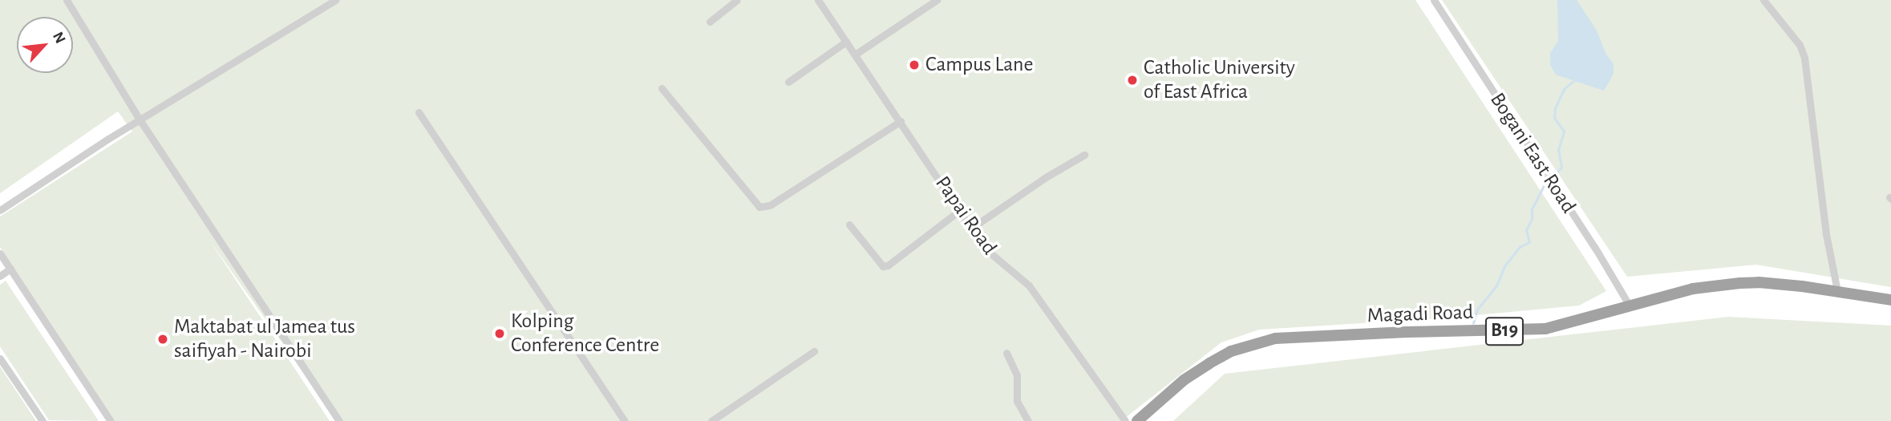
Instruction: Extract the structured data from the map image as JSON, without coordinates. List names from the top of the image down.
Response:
{
  "streets": {
    "highway": ["Magadi Road", "B19"],
    "street": ["Bogani East Road", "Papai Road"]
  },
  "crossings": [
    ["Bogani East Road", "Magadi Road"]
  ],
  "places": [
    "Campus Lane",
    "Catholic University of East Africa",
    "Kolping Conference Centre",
    "Maktabat ul Jamea tus saifiyah - Nairobi"
  ],
  "north": "top right"
}
